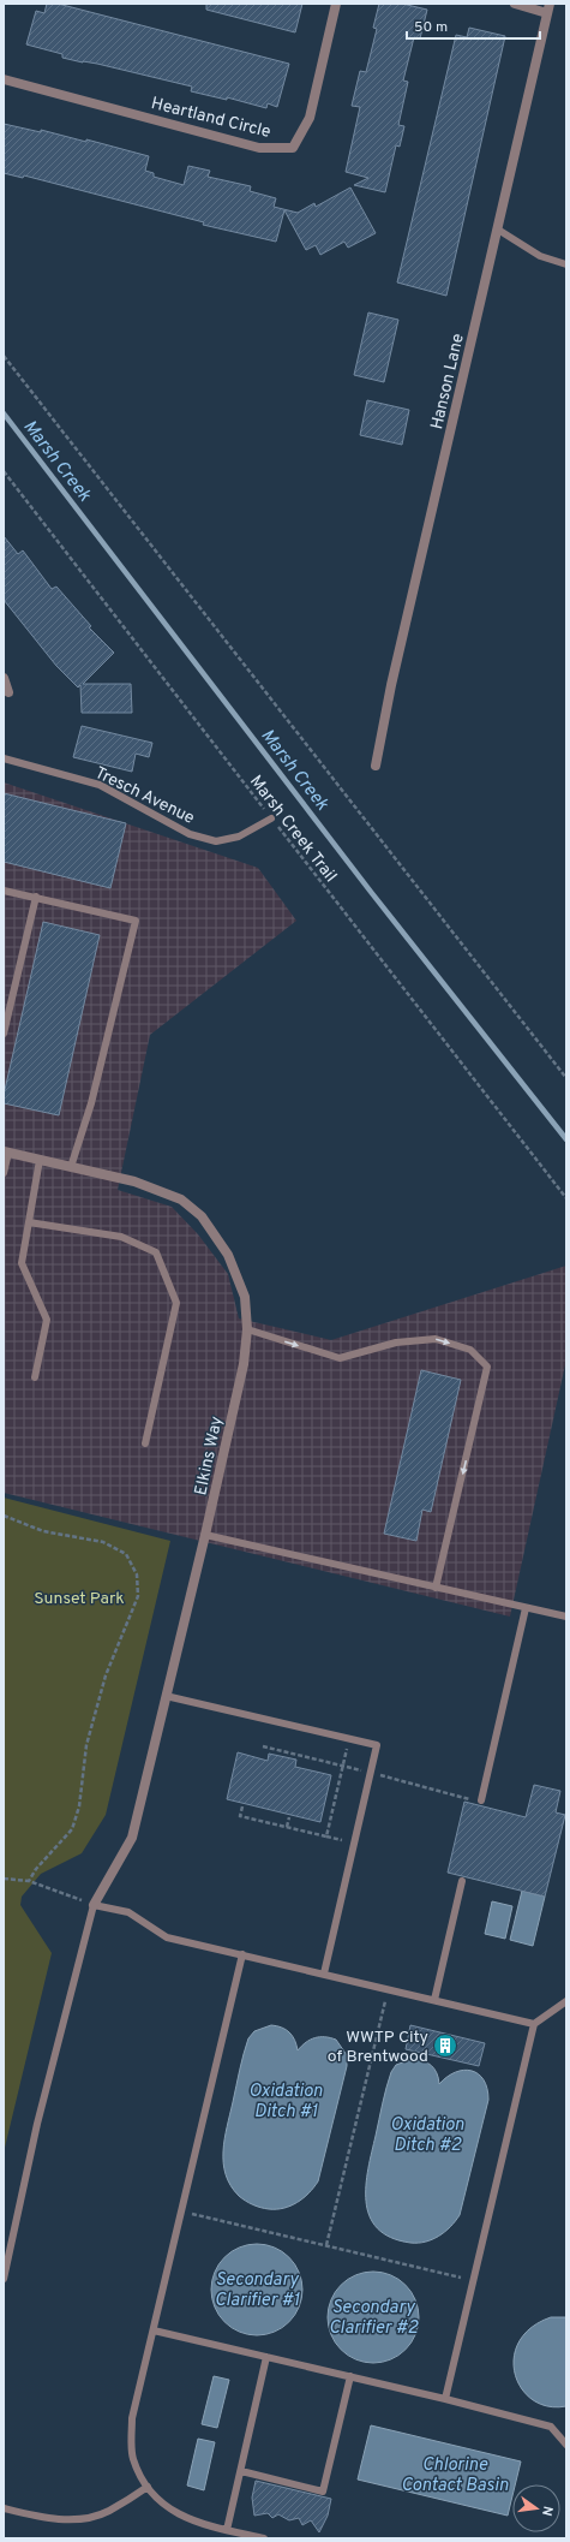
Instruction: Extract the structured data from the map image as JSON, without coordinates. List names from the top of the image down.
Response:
{
  "streets": {
    "street": ["Heartland Circle", "Hanson Lane", "Elkins Way"],
    "lane": ["Tresch Avenue"],
    "path": ["Marsh Creek Trail"]
  },
  "crossings": [
    ["Tresch Avenue", "Marsh Creek Trail"]
  ],
  "water": [
    "Marsh Creek",
    "Oxidation Ditch #1",
    "Oxidation Ditch #2",
    "Secondary Clarifier #1",
    "Secondary Clarifier #2",
    "Chlorine Contact Basin"
  ],
  "parks": ["Sunset Park"],
  "places": {
    "building": ["WWTP City of Brentwood"]
  },
  "scale_bar": "50 m",
  "north": "right"
}
